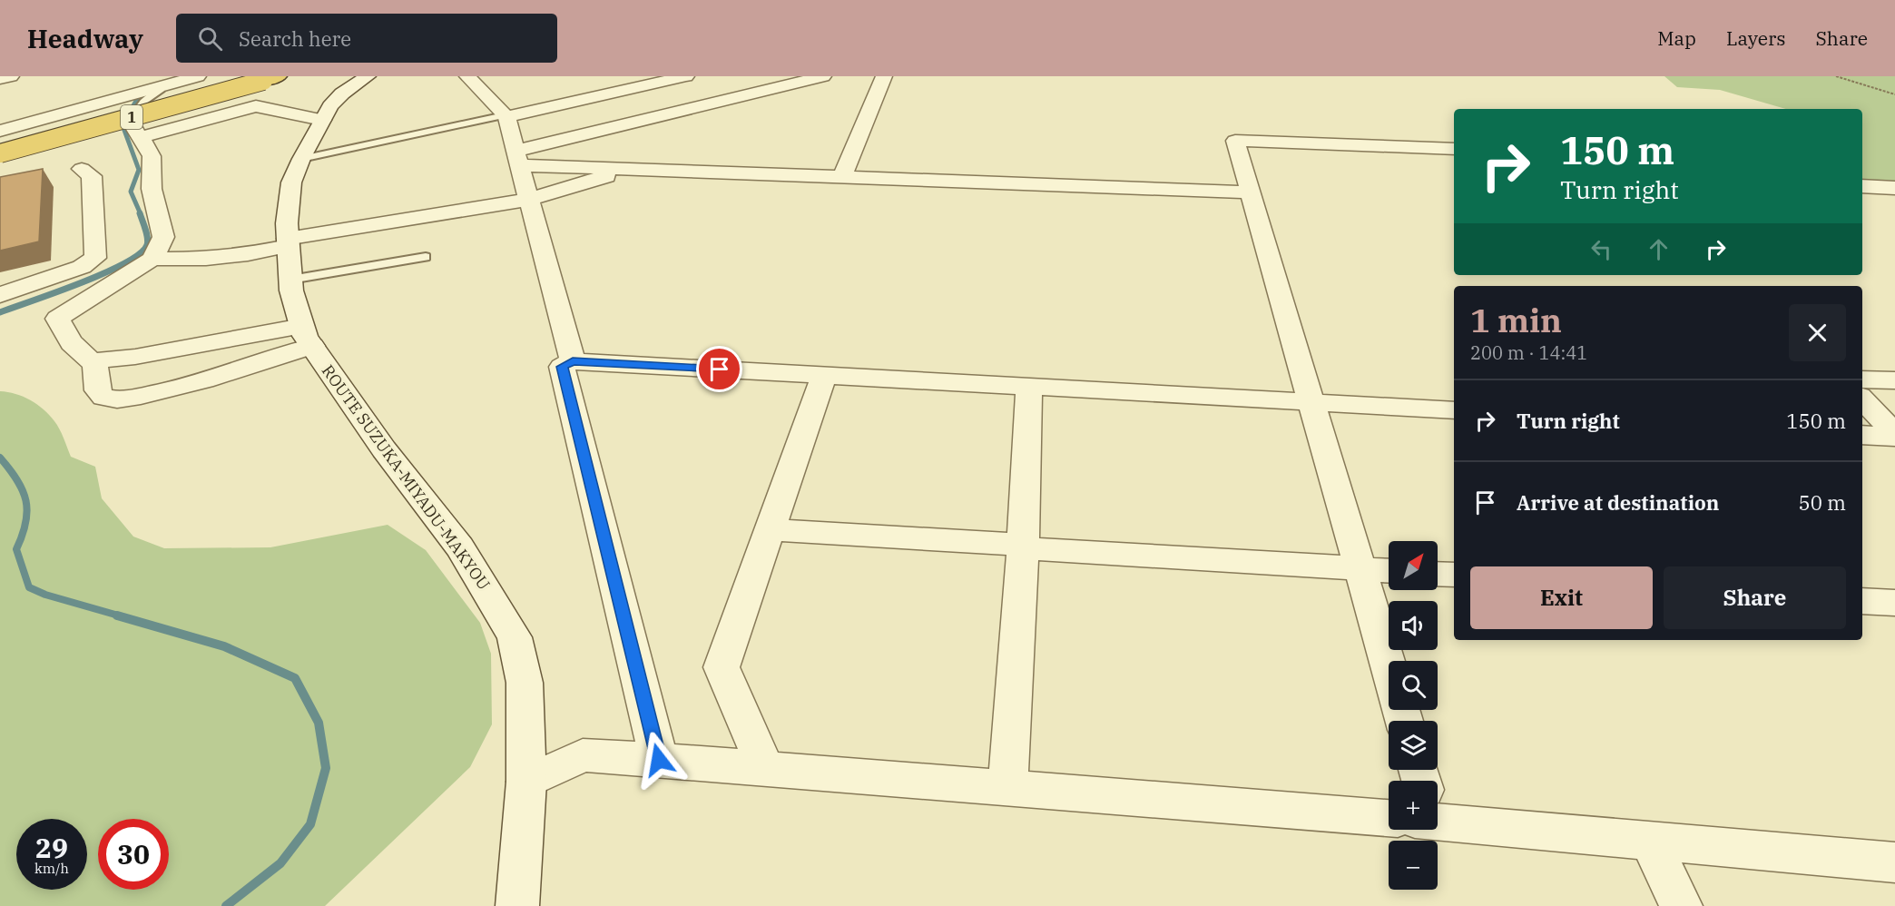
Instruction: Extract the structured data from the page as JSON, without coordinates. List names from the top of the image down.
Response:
{
  "streets": {
    "highway": ["1"],
    "street": ["ROUTE SUZUKA-MIYADU-MAKYOU"]
  },
  "north": "top right",
  "page": {
    "header": "Headway",
    "search": "Search here",
    "nav": ["Map", "Layers", "Share"],
    "turn": ["150 m", "Turn right"],
    "heading": ["1 min", "200 m · 14:41"],
    "list": [
      {
        "name": "Turn right",
        "value": "150 m"
      },
      {
        "name": "Arrive at destination",
        "value": "50 m"
      }
    ],
    "map_buttons": ["+", "−"],
    "buttons": ["Exit", "Share"],
    "speed": "29 km/h",
    "limit": "30"
  }
}
